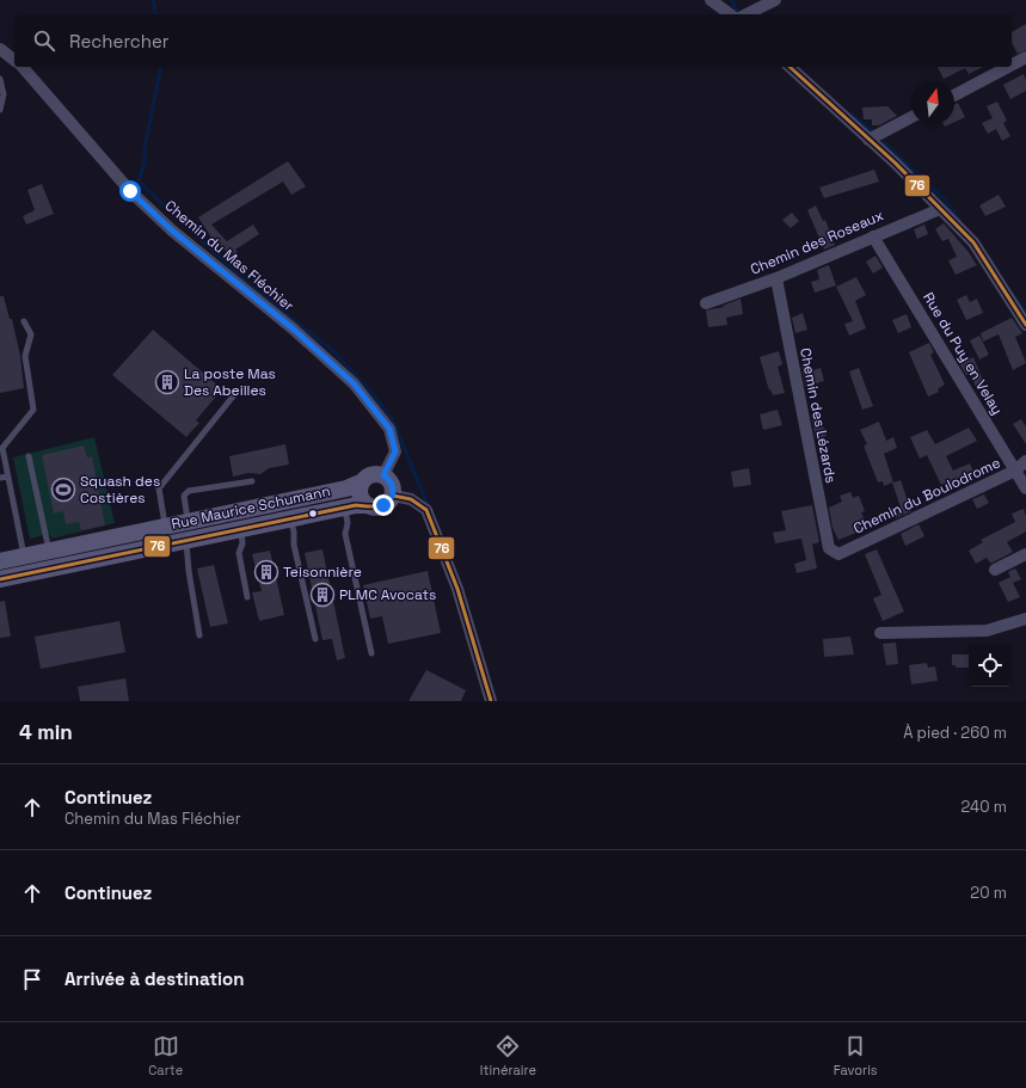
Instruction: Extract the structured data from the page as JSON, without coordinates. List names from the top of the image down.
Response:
{
  "streets": {
    "main road": ["Rue Maurice Schumann"],
    "street": [
      "Chemin des Roseaux",
      "Chemin du Mas Fléchier",
      "Rue du Puy en Velay",
      "Chemin des Lézards",
      "Chemin du Boulodrome"
    ]
  },
  "crossings": [
    ["Chemin des Roseaux", "Rue du Puy en Velay"],
    ["Chemin des Roseaux", "Chemin des Lézards"],
    ["Chemin du Mas Fléchier", "Rue Maurice Schumann"],
    ["Rue du Puy en Velay", "Chemin du Boulodrome"],
    ["Chemin des Lézards", "Chemin du Boulodrome"]
  ],
  "places": {
    "building": ["La poste Mas Des Abeilles", "Teisonnière", "PLMC Avocats"],
    "sports": ["Squash des Costières"]
  },
  "lines": ["transit line 76"],
  "north": "top",
  "page": {
    "search": "Rechercher",
    "heading": ["4 min", "À pied · 260 m"],
    "list": [
      ["Continuez", "Chemin du Mas Fléchier", "240 m"],
      ["Continuez", "20 m"],
      "Arrivée à destination"
    ],
    "nav": ["Carte", "Itinéraire", "Favoris"]
  }
}
